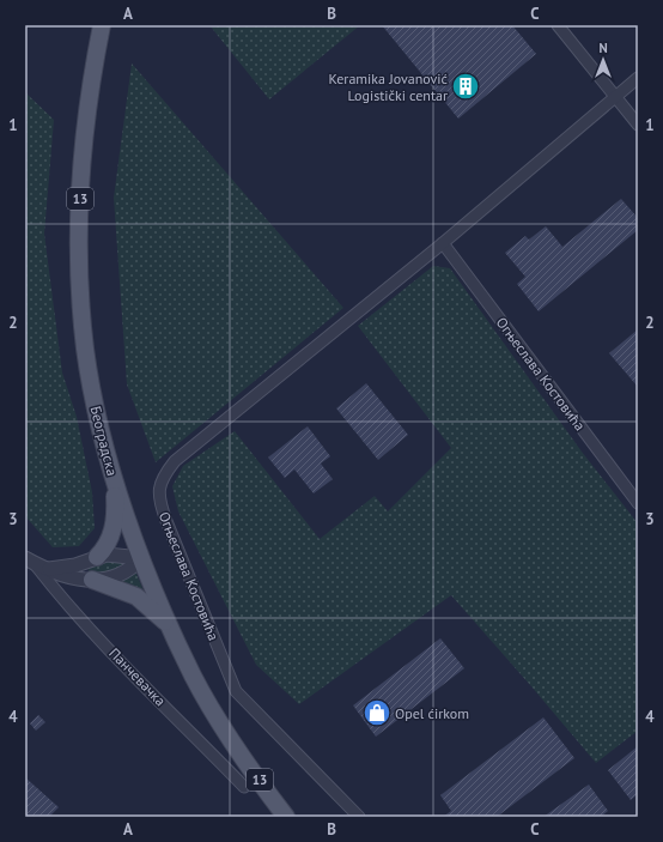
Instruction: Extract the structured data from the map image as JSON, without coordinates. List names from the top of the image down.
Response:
{
  "streets": {
    "main road": ["13", "Београдска"],
    "street": ["Огњеслава Костовића", "Панчевачка"]
  },
  "places": {
    "building": ["Keramika Jovanović Logistički centar"],
    "shop": ["Opel ćirkom"]
  },
  "north": "top",
  "grid": {
    "columns": ["A", "B", "C"],
    "rows": [
      "1",
      "2",
      "3",
      "4"
    ]
  }
}
